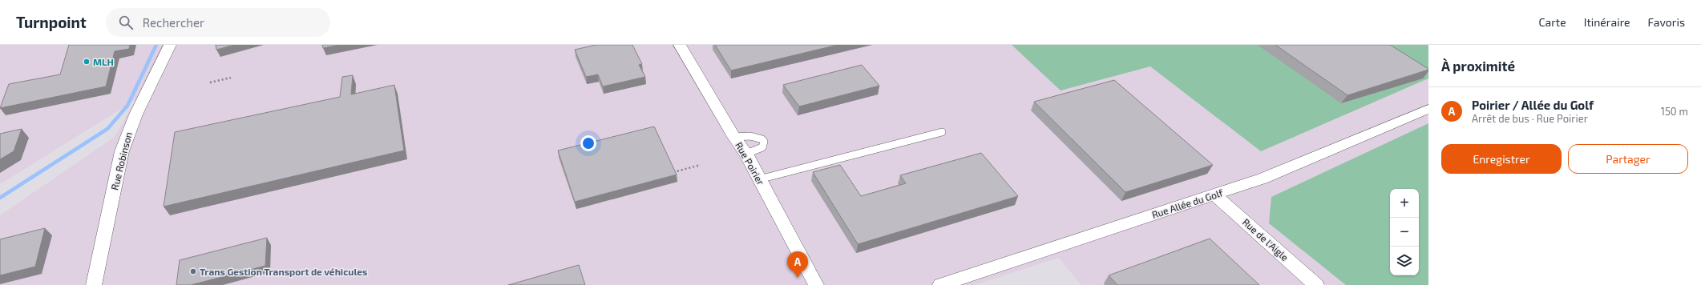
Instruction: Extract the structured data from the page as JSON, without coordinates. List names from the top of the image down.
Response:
{
  "streets": {
    "street": [
      "Rue Robinson",
      "Rue Poirier",
      "Rue Allée du Golf",
      "Rue de l'Aigle"
    ]
  },
  "crossings": [
    ["Rue Allée du Golf", "Rue de l'Aigle"]
  ],
  "places": ["MLH", "Trans Gestion Transport de véhicules"],
  "page": {
    "header": "Turnpoint",
    "search": "Rechercher",
    "nav": ["Carte", "Itinéraire", "Favoris"],
    "heading": "À proximité",
    "list": [
      {
        "mark": "A",
        "name": "Poirier / Allée du Golf",
        "note": "Arrêt de bus · Rue Poirier",
        "value": "150 m"
      }
    ],
    "buttons": ["Enregistrer", "Partager"],
    "map_buttons": ["+", "−"],
    "pins": "A"
  }
}
